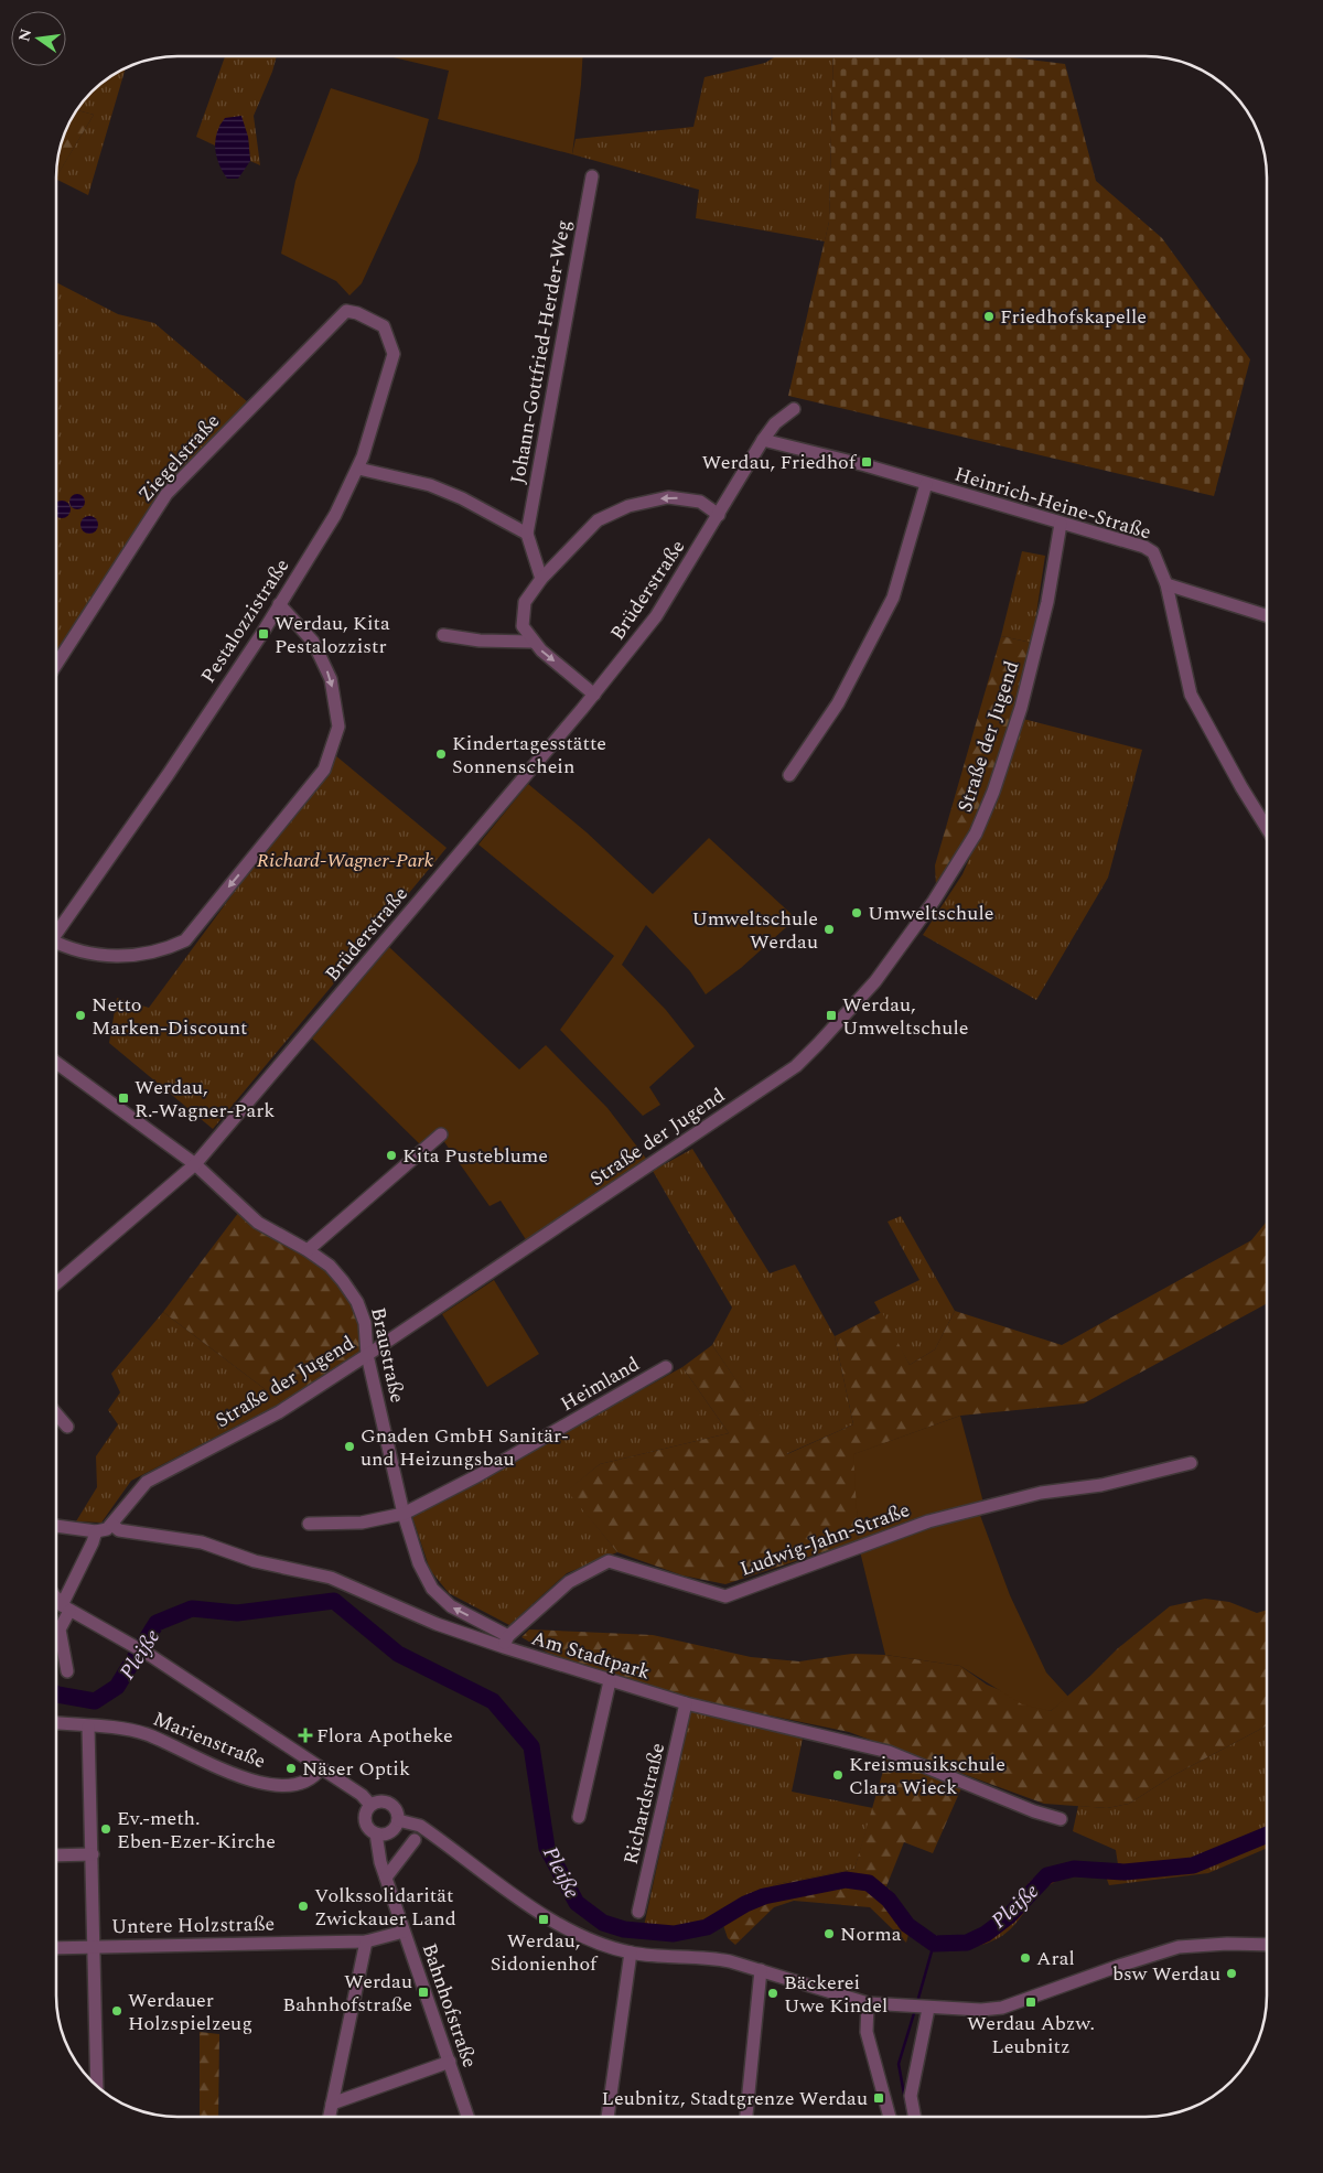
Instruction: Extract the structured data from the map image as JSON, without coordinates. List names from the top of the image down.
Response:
{
  "streets": {
    "street": [
      "Johann-Gottfried-Herder-Weg",
      "Ziegelstraße",
      "Heinrich-Heine-Straße",
      "Brüderstraße",
      "Pestalozzistraße",
      "Straße der Jugend",
      "Braustraße",
      "Heimland",
      "Ludwig-Jahn-Straße",
      "Am Stadtpark",
      "Marienstraße",
      "Richardstraße",
      "Untere Holzstraße",
      "Bahnhofstraße"
    ]
  },
  "crossings": [
    ["Ziegelstraße", "Pestalozzistraße"],
    ["Heinrich-Heine-Straße", "Brüderstraße"],
    ["Heinrich-Heine-Straße", "Straße der Jugend"],
    ["Brüderstraße", "Braustraße"],
    ["Straße der Jugend", "Braustraße"],
    ["Straße der Jugend", "Am Stadtpark"],
    ["Braustraße", "Heimland"],
    ["Braustraße", "Ludwig-Jahn-Straße"],
    ["Braustraße", "Am Stadtpark"],
    ["Ludwig-Jahn-Straße", "Am Stadtpark"],
    ["Am Stadtpark", "Richardstraße"],
    ["Untere Holzstraße", "Bahnhofstraße"]
  ],
  "water": ["Pleiße"],
  "parks": ["Richard-Wagner-Park"],
  "places": {
    "other": [
      "Friedhofskapelle",
      "Kindertagesstätte Sonnenschein",
      "Umweltschule",
      "Umweltschule Werdau",
      "Netto Marken-Discount",
      "Kita Pusteblume",
      "Gnaden GmbH Sanitär- und Heizungsbau",
      "Näser Optik",
      "Kreismusikschule Clara Wieck",
      "Ev.-meth. Eben-Ezer-Kirche",
      "Volkssolidarität Zwickauer Land",
      "Norma",
      "Aral",
      "bsw Werdau",
      "Bäckerei Uwe Kindel",
      "Werdauer Holzspielzeug"
    ],
    "transit": [
      "Werdau, Friedhof",
      "Werdau, Kita Pestalozzistr",
      "Werdau, Umweltschule",
      "Werdau, R.-Wagner-Park",
      "Werdau, Sidonienhof",
      "Werdau Bahnhofstraße",
      "Werdau Abzw. Leubnitz",
      "Leubnitz, Stadtgrenze Werdau"
    ],
    "health": ["Flora Apotheke"]
  },
  "north": "left"
}
